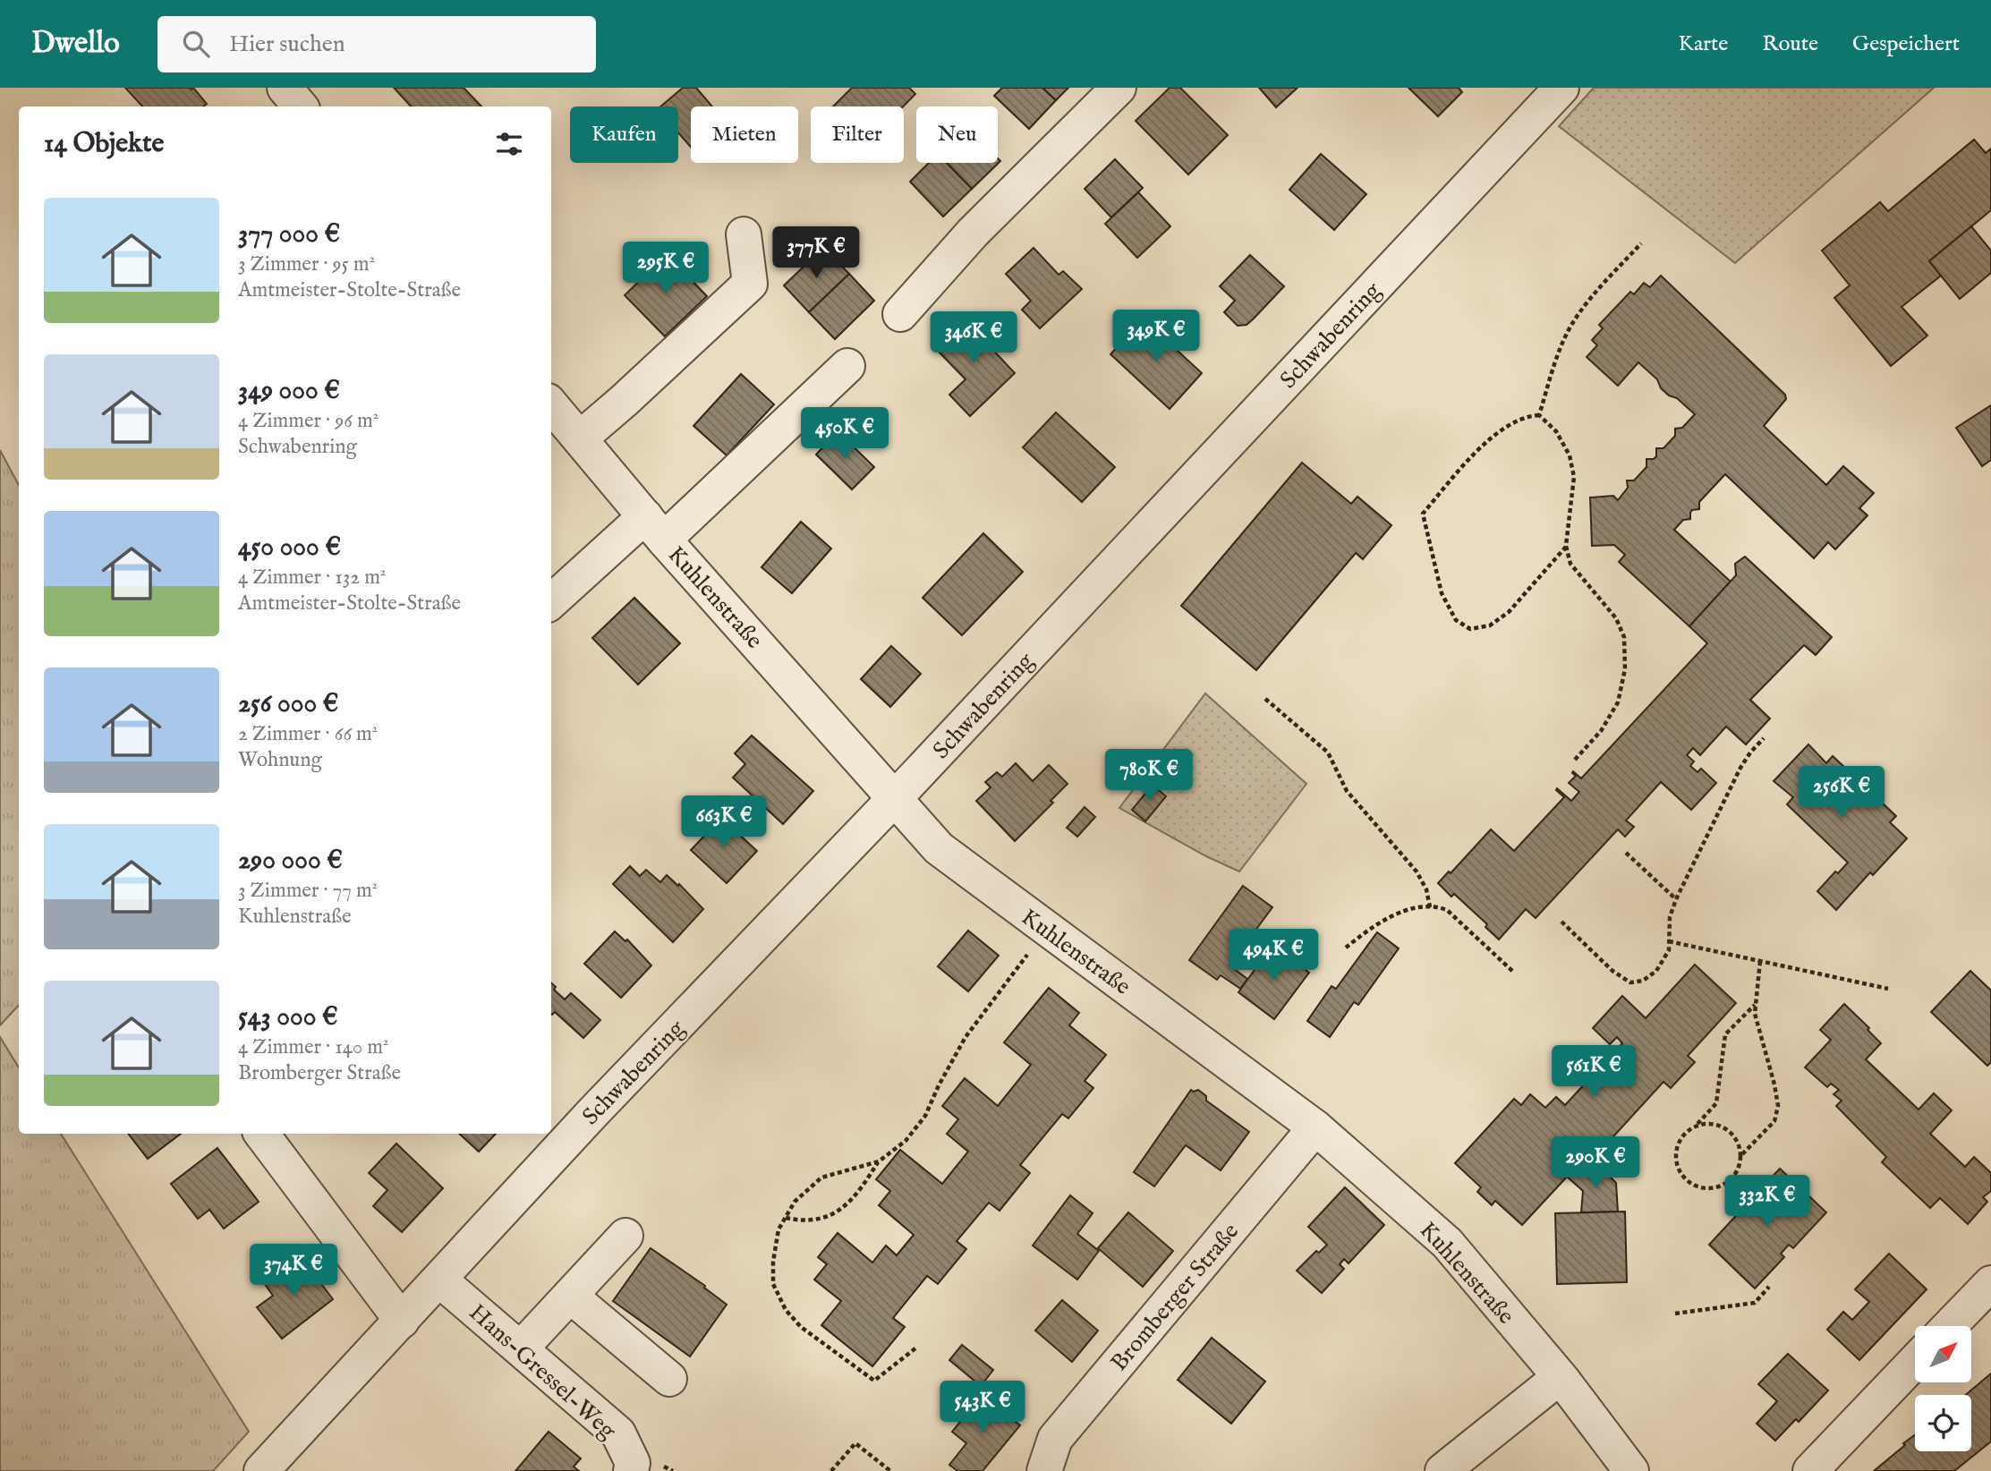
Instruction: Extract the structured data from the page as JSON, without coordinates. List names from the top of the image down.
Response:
{
  "streets": {
    "street": [
      "Schwabenring",
      "Kuhlenstraße",
      "Bromberger Straße",
      "Hans-Gressel-Weg"
    ]
  },
  "crossings": [
    ["Schwabenring", "Kuhlenstraße"],
    ["Schwabenring", "Hans-Gressel-Weg"],
    ["Kuhlenstraße", "Bromberger Straße"]
  ],
  "north": "top right",
  "page": {
    "header": "Dwello",
    "search": "Hier suchen",
    "nav": ["Karte", "Route", "Gespeichert"],
    "chip": [
      "Kaufen",
      "Mieten",
      "Filter",
      "Neu"
    ],
    "heading": "14 Objekte",
    "list": [
      {
        "name": "377 000 €",
        "note": "3 Zimmer · 95 m² · Amtmeister-Stolte-Straße"
      },
      {
        "name": "349 000 €",
        "note": "4 Zimmer · 96 m² · Schwabenring"
      },
      {
        "name": "450 000 €",
        "note": "4 Zimmer · 132 m² · Amtmeister-Stolte-Straße"
      },
      {
        "name": "256 000 €",
        "note": "2 Zimmer · 66 m² · Wohnung"
      },
      {
        "name": "290 000 €",
        "note": "3 Zimmer · 77 m² · Kuhlenstraße"
      },
      {
        "name": "543 000 €",
        "note": "4 Zimmer · 140 m² · Bromberger Straße"
      }
    ],
    "price": [
      "377K €",
      "295K €",
      "349K €",
      "346K €",
      "450K €",
      "780K €",
      "256K €",
      "663K €",
      "494K €",
      "561K €",
      "290K €",
      "332K €",
      "374K €",
      "543K €"
    ]
  }
}
